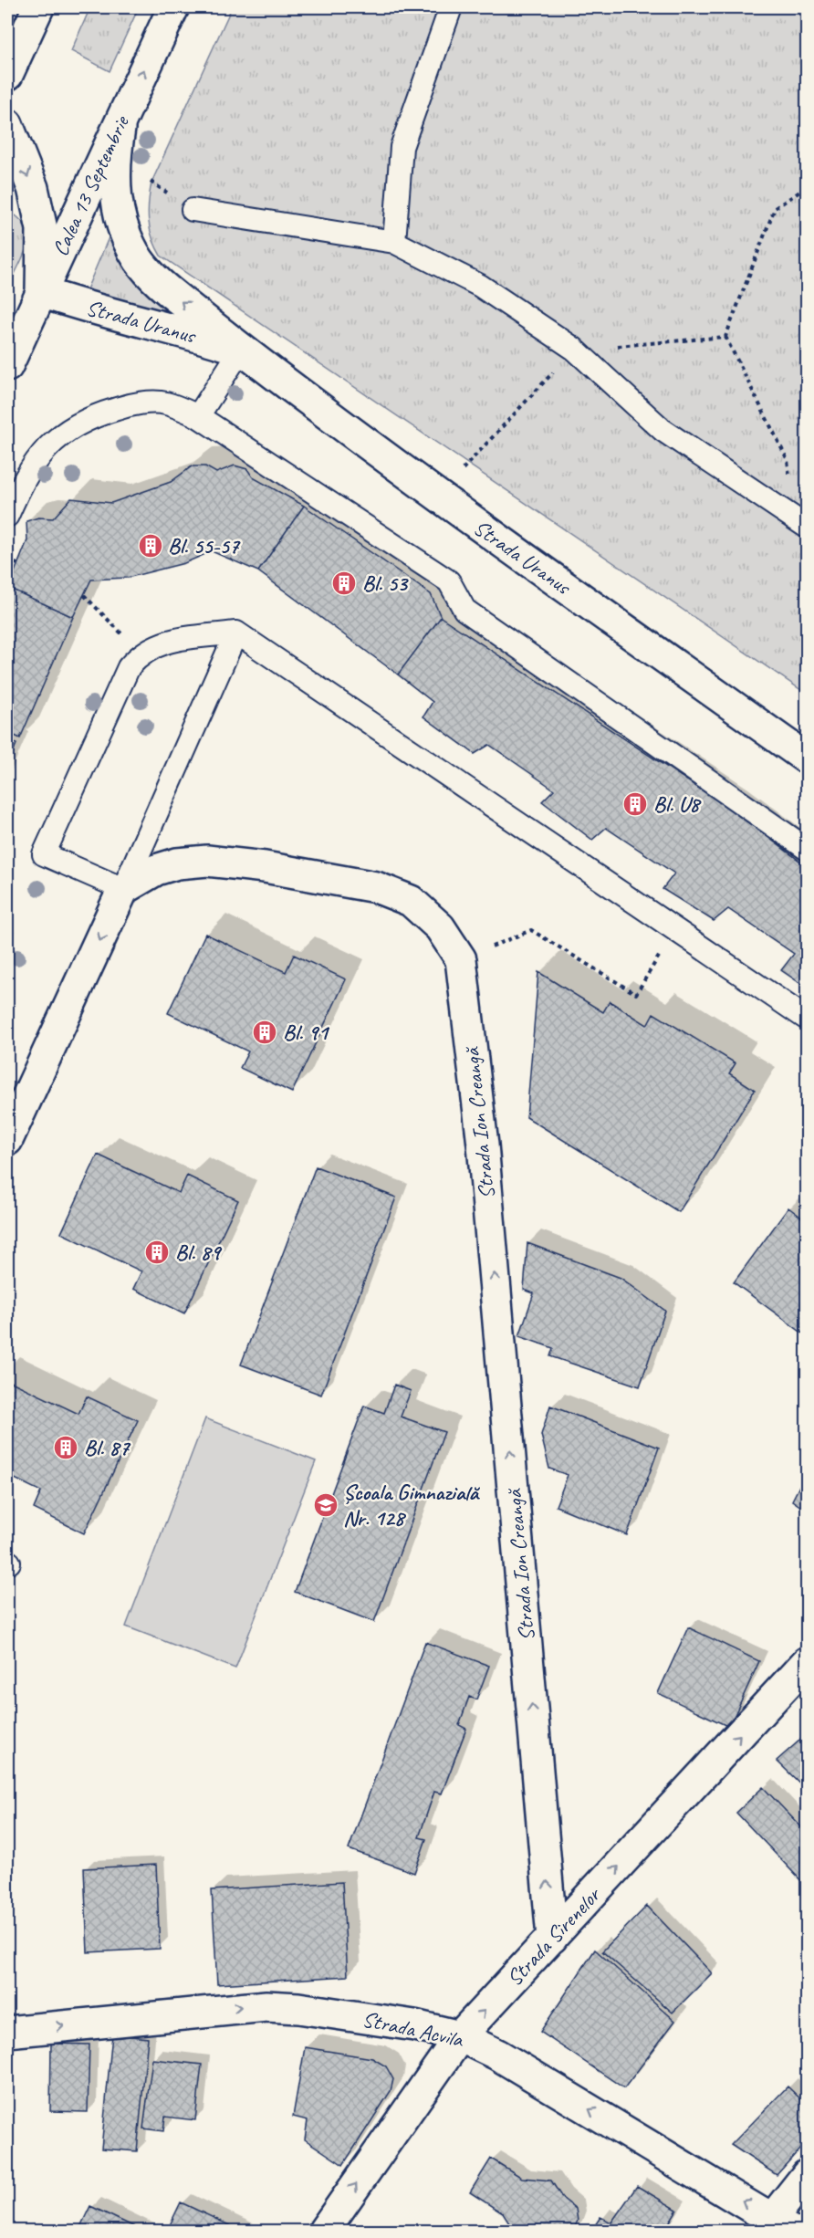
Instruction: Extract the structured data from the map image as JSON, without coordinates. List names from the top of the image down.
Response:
{
  "streets": {
    "street": [
      "Calea 13 Septembrie",
      "Strada Uranus",
      "Strada Ion Creangă",
      "Strada Sirenelor",
      "Strada Acvila"
    ]
  },
  "crossings": [
    ["Calea 13 Septembrie", "Strada Uranus"],
    ["Strada Ion Creangă", "Strada Sirenelor"],
    ["Strada Sirenelor", "Strada Acvila"]
  ],
  "one_way": ["Strada Ion Creangă", "Strada Sirenelor"],
  "places": {
    "building": [
      "Bl. 55-57",
      "Bl. 53",
      "Bl. U8",
      "Bl. 91",
      "Bl. 89",
      "Bl. 87"
    ],
    "school or university": ["Școala Gimnazială Nr. 128"]
  }
}
